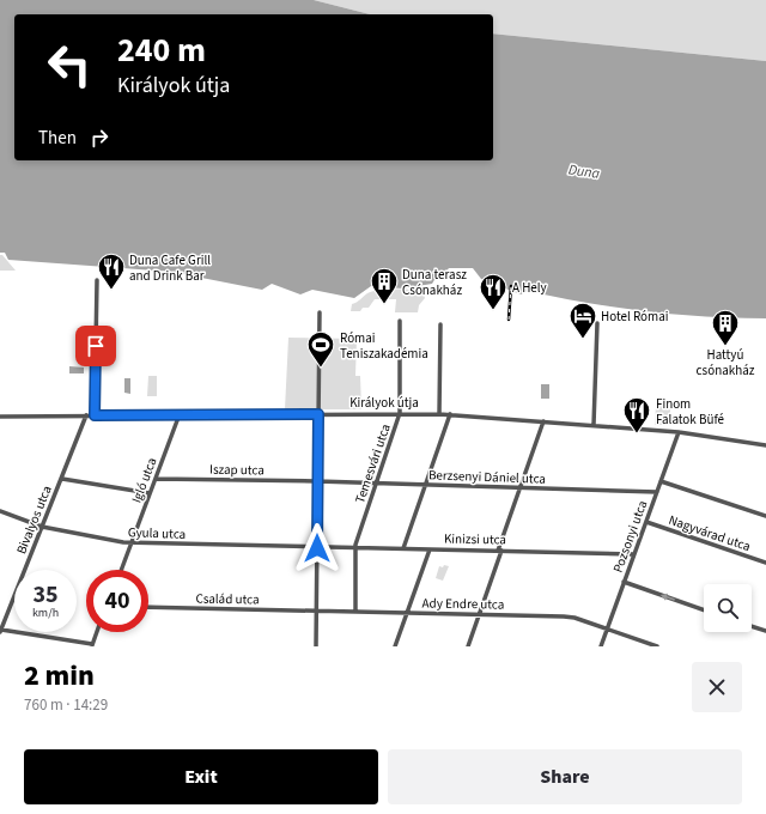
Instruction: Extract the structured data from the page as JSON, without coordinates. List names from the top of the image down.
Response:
{
  "streets": {
    "street": [
      "Királyok útja",
      "Temesvári utca",
      "Iszap utca",
      "Berzsenyi Dániel utca",
      "Igló utca",
      "Bivalyos utca",
      "Gyula utca",
      "Nagyvárad utca",
      "Pozsonyi utca",
      "Kinizsi utca",
      "Család utca",
      "Ady Endre utca"
    ]
  },
  "crossings": [
    ["Királyok útja", "Temesvári utca"],
    ["Királyok útja", "Igló utca"],
    ["Királyok útja", "Bivalyos utca"],
    ["Királyok útja", "Pozsonyi utca"],
    ["Temesvári utca", "Berzsenyi Dániel utca"],
    ["Temesvári utca", "Kinizsi utca"],
    ["Temesvári utca", "Ady Endre utca"],
    ["Iszap utca", "Berzsenyi Dániel utca"],
    ["Iszap utca", "Igló utca"],
    ["Berzsenyi Dániel utca", "Pozsonyi utca"],
    ["Igló utca", "Gyula utca"],
    ["Bivalyos utca", "Gyula utca"],
    ["Gyula utca", "Kinizsi utca"],
    ["Nagyvárad utca", "Pozsonyi utca"],
    ["Pozsonyi utca", "Kinizsi utca"],
    ["Pozsonyi utca", "Ady Endre utca"],
    ["Család utca", "Ady Endre utca"]
  ],
  "water": ["Duna"],
  "places": {
    "restaurant": ["Duna Cafe Grill and Drink Bar", "A Hely", "Finom Falatok Büfé"],
    "building": ["Duna terasz Csónakház", "Hattyú csónakház"],
    "hotel": ["Hotel Római"],
    "sports": ["Római Teniszakadémia"]
  },
  "page": {
    "turn": ["240 m", "Királyok útja"],
    "then": "Then",
    "speed": "35 km/h",
    "limit": "40",
    "heading": ["2 min", "760 m · 14:29"],
    "buttons": ["Exit", "Share"]
  }
}
